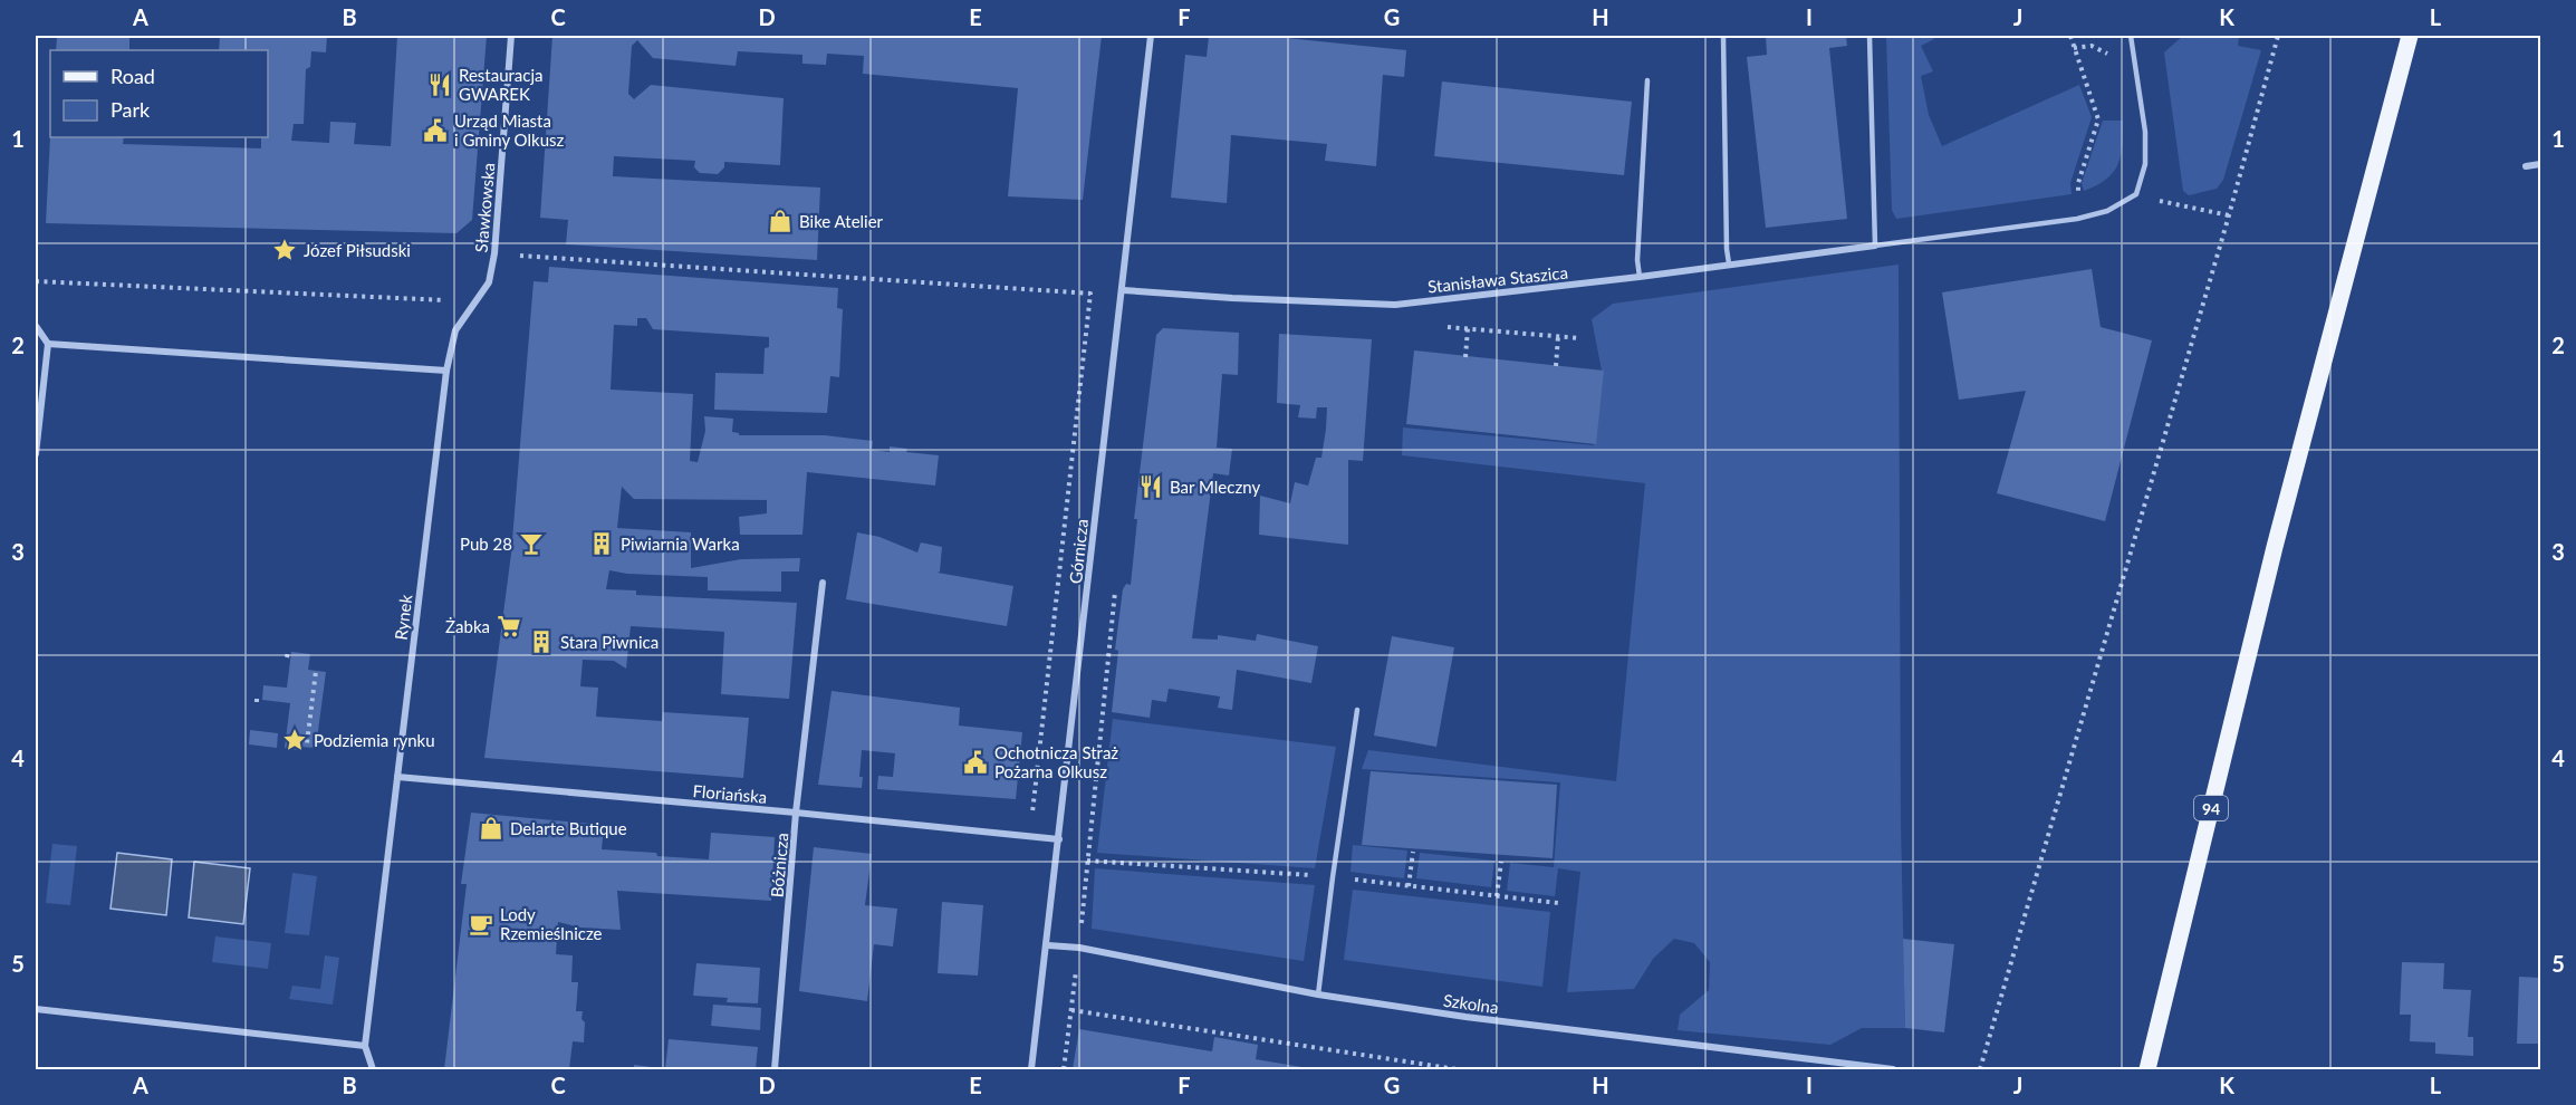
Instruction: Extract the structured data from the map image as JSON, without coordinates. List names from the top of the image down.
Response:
{
  "streets": {
    "main road": ["94"],
    "street": [
      "Sławkowska",
      "Stanisława Staszica",
      "Górnicza",
      "Rynek",
      "Floriańska",
      "Bóżnicza",
      "Szkolna"
    ]
  },
  "crossings": [
    ["Sławkowska", "Rynek"],
    ["Stanisława Staszica", "Górnicza"],
    ["Górnicza", "Floriańska"],
    ["Górnicza", "Szkolna"],
    ["Rynek", "Floriańska"],
    ["Floriańska", "Bóżnicza"]
  ],
  "places": {
    "restaurant": ["Restauracja GWAREK", "Bar Mleczny"],
    "public building": ["Urząd Miasta i Gminy Olkusz", "Ochotnicza Straż Pożarna Olkusz"],
    "shop": ["Bike Atelier", "Delarte Butique"],
    "place": ["Józef Piłsudski", "Podziemia rynku"],
    "bar": ["Pub 28"],
    "building": ["Piwiarnia Warka", "Stara Piwnica"],
    "supermarket": ["Żabka"],
    "cafe": ["Lody Rzemieślnicze"]
  },
  "legend": ["Road", "Park"],
  "grid": {
    "columns": [
      "A",
      "B",
      "C",
      "D",
      "E",
      "F",
      "G",
      "H",
      "I",
      "J",
      "K",
      "L"
    ],
    "rows": [
      "1",
      "2",
      "3",
      "4",
      "5"
    ]
  }
}
